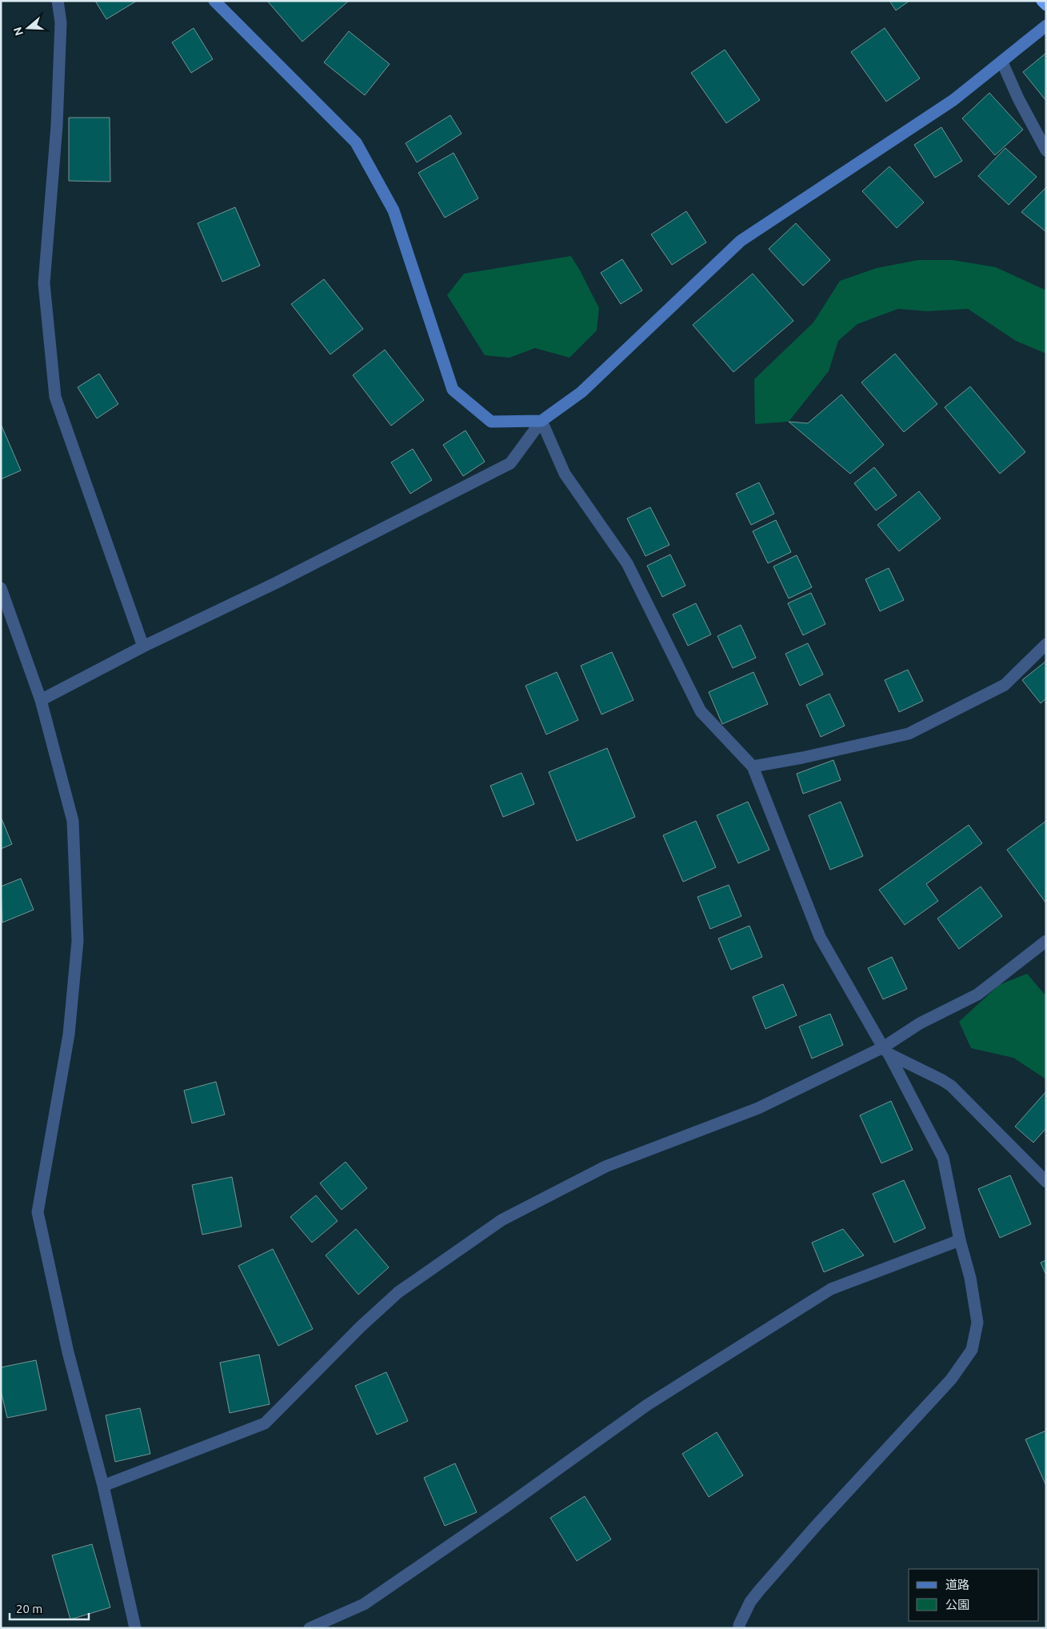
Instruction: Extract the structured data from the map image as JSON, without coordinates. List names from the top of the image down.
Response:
{
  "legend": ["道路", "公園"],
  "scale_bar": "20 m",
  "north": "left"
}
